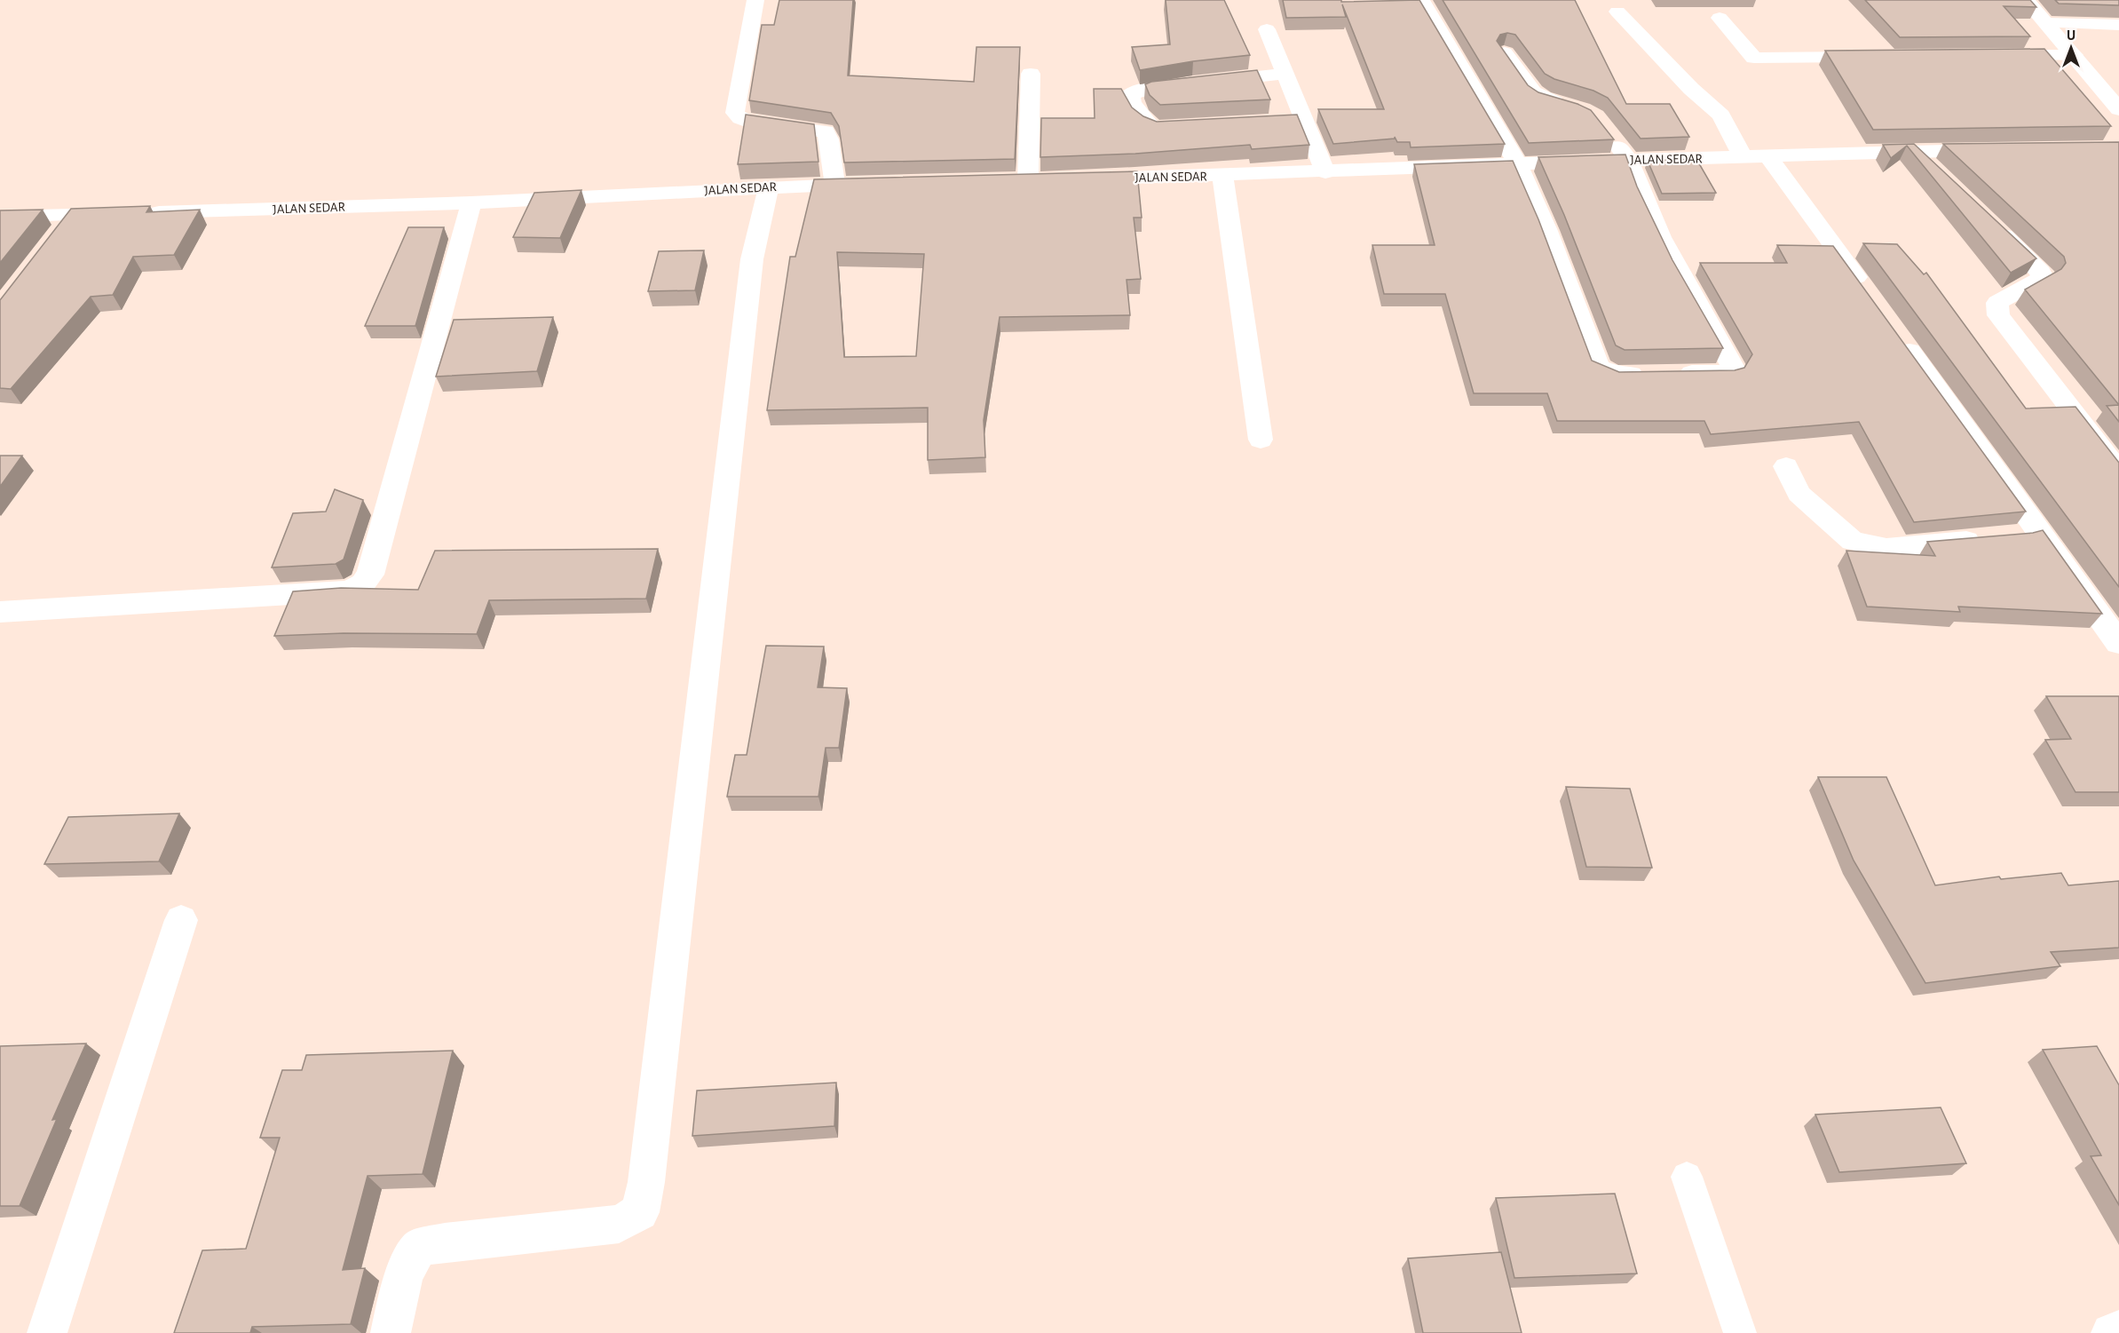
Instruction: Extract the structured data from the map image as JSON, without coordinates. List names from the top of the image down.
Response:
{
  "streets": {
    "street": ["JALAN SEDAR"]
  },
  "north": "top"
}
